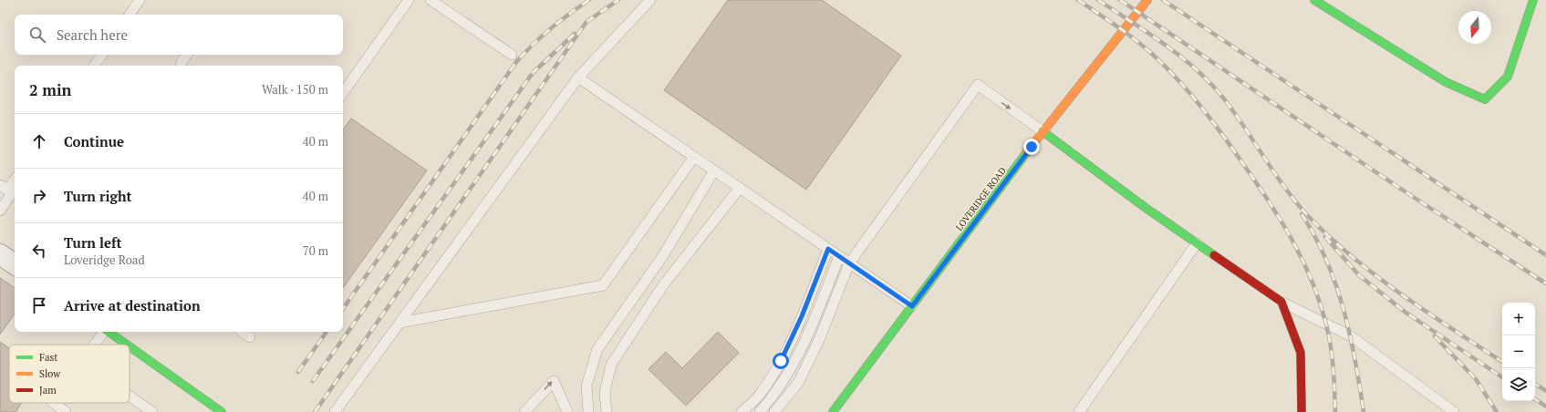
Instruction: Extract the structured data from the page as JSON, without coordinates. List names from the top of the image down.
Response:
{
  "streets": {
    "street": ["LOVERIDGE ROAD"]
  },
  "legend": ["Fast", "Slow", "Jam"],
  "north": "bottom",
  "page": {
    "search": "Search here",
    "heading": ["2 min", "Walk · 150 m"],
    "list": [
      ["Continue", "40 m"],
      ["Turn right", "40 m"],
      ["Turn left", "Loveridge Road", "70 m"],
      "Arrive at destination"
    ],
    "map_buttons": ["+", "−"]
  }
}
